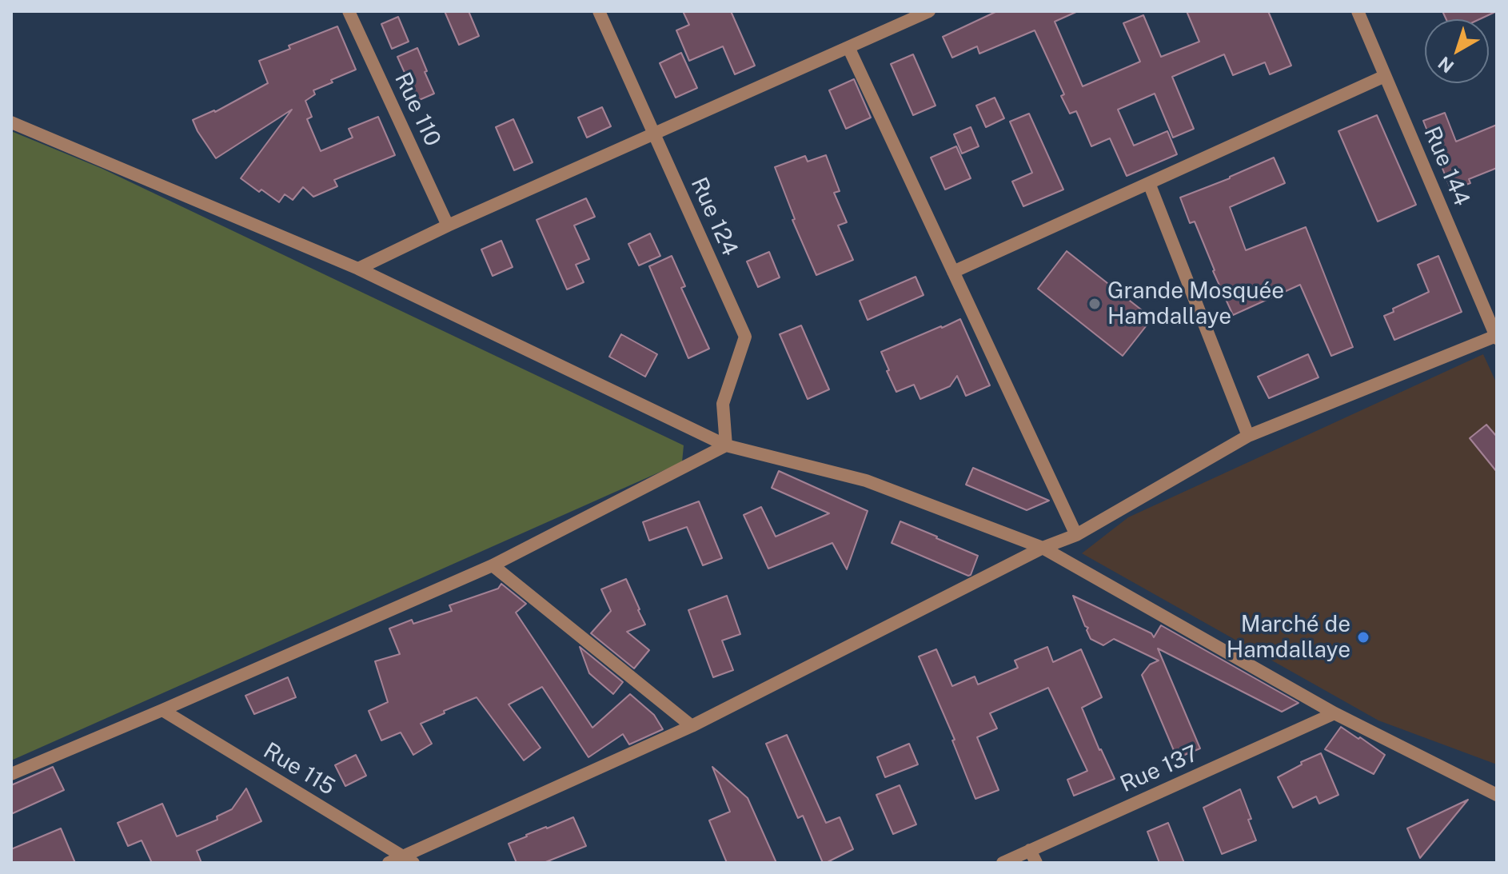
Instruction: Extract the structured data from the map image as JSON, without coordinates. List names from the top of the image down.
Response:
{
  "streets": {
    "street": [
      "Rue 110",
      "Rue 144",
      "Rue 124",
      "Rue 115",
      "Rue 137"
    ]
  },
  "places": ["Grande Mosquée Hamdallaye", "Marché de Hamdallaye"],
  "north": "bottom left"
}
